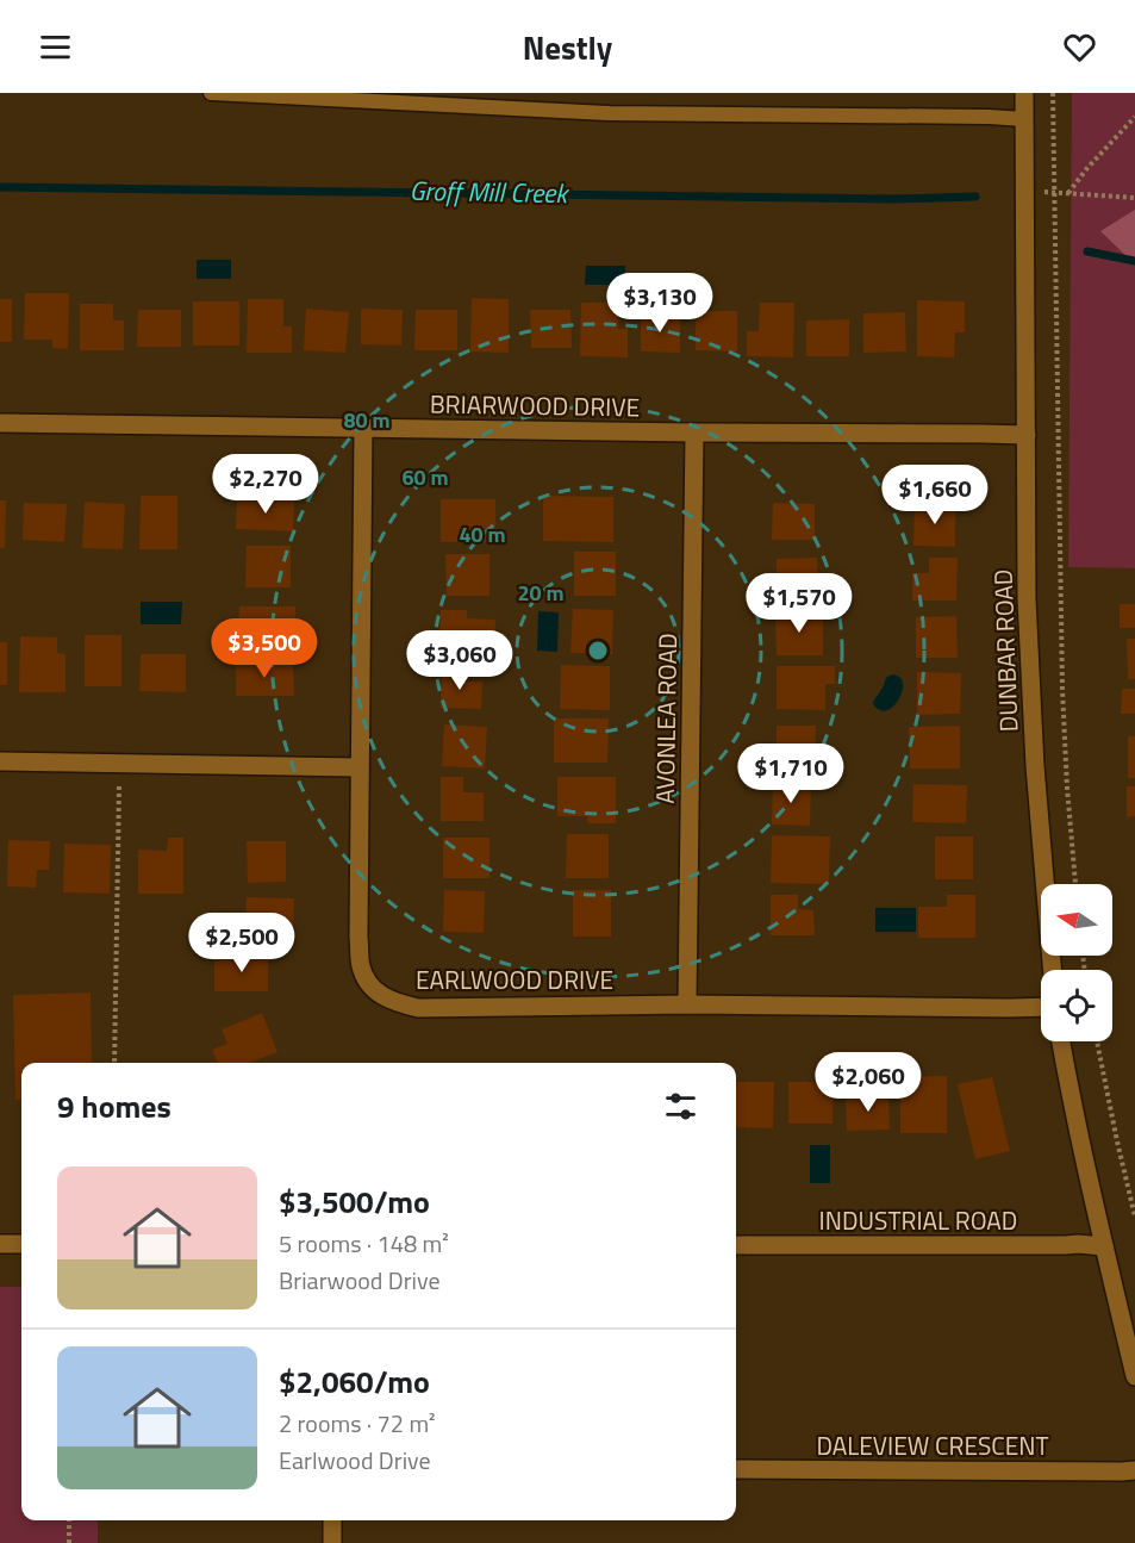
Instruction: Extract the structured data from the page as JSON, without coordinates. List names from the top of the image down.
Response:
{
  "streets": {
    "street": [
      "BRIARWOOD DRIVE",
      "DUNBAR ROAD",
      "AVONLEA ROAD",
      "EARLWOOD DRIVE",
      "INDUSTRIAL ROAD",
      "DALEVIEW CRESCENT"
    ]
  },
  "crossings": [
    ["BRIARWOOD DRIVE", "DUNBAR ROAD"],
    ["BRIARWOOD DRIVE", "AVONLEA ROAD"],
    ["BRIARWOOD DRIVE", "EARLWOOD DRIVE"],
    ["AVONLEA ROAD", "EARLWOOD DRIVE"]
  ],
  "water": ["Groff Mill Creek"],
  "north": "left",
  "page": {
    "header": "Nestly",
    "price": [
      "$3,130",
      "$2,270",
      "$1,660",
      "$1,570",
      "$3,500",
      "$3,060",
      "$1,710",
      "$2,500",
      "$2,060"
    ],
    "heading": "9 homes",
    "list": [
      {
        "name": "$3,500/mo",
        "note": "5 rooms · 148 m² · Briarwood Drive"
      },
      {
        "name": "$2,060/mo",
        "note": "2 rooms · 72 m² · Earlwood Drive"
      }
    ]
  },
  "rings": [
    "80 m",
    "60 m",
    "40 m",
    "20 m"
  ]
}
